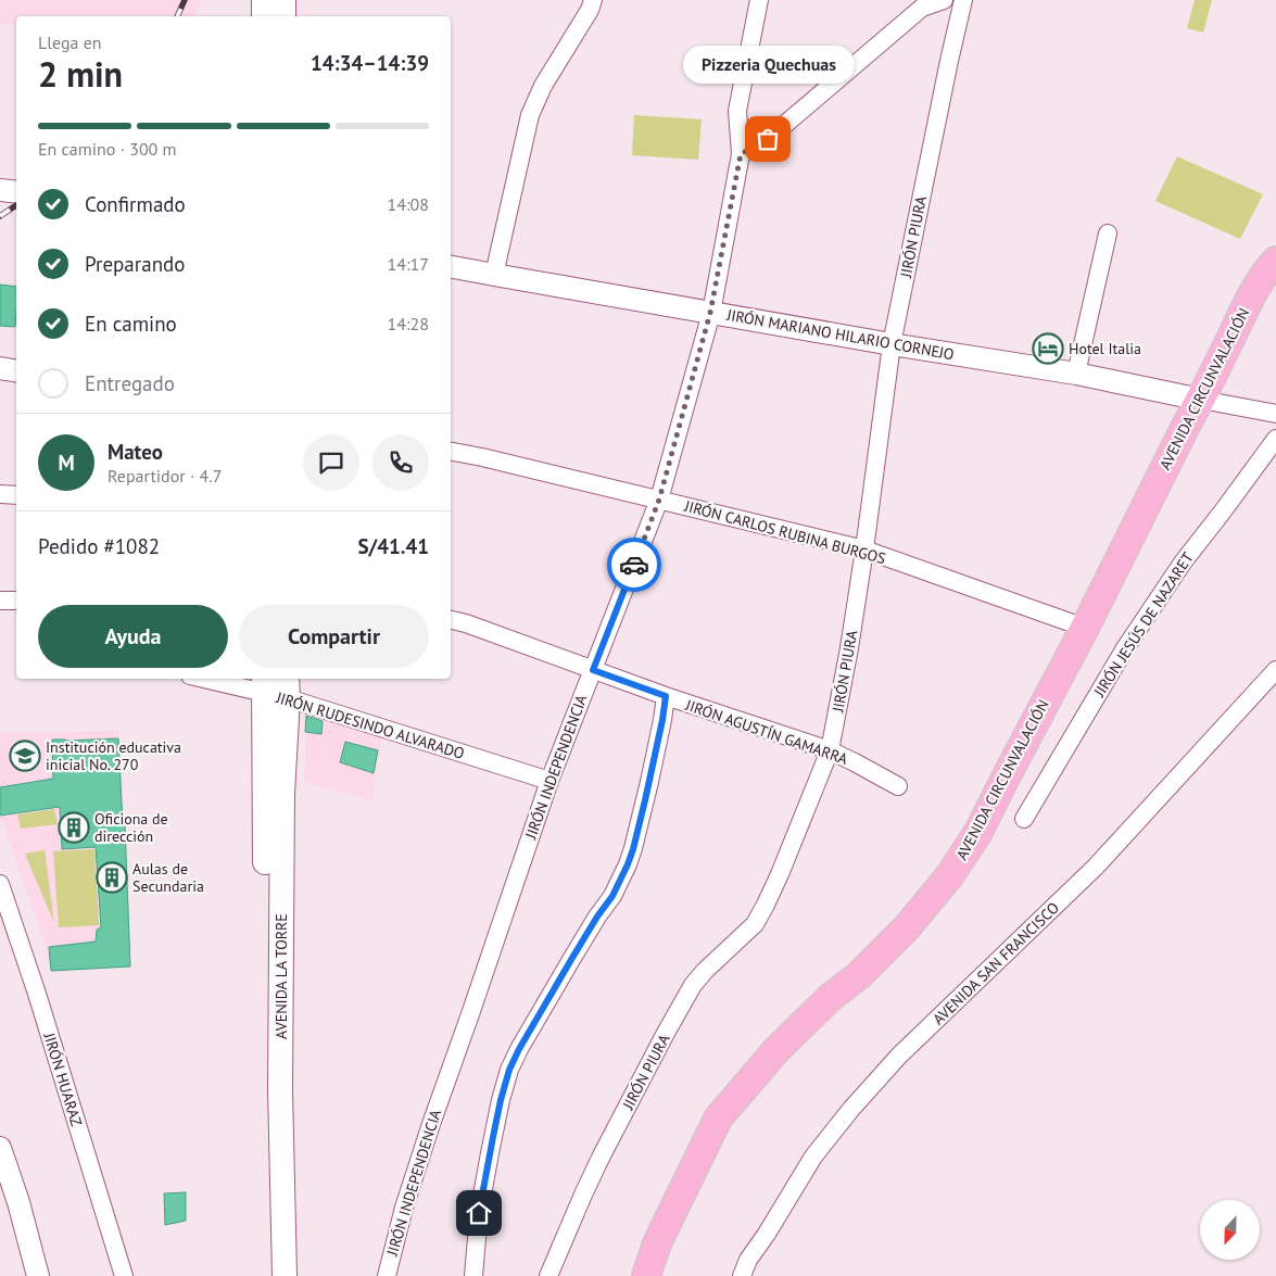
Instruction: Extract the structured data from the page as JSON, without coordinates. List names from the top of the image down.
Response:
{
  "streets": {
    "highway": ["AVENIDA CIRCUNVALACIÓN"],
    "main road": ["AVENIDA LA TORRE"],
    "street": [
      "JIRÓN PIURA",
      "JIRÓN MARIANO HILARIO CORNEJO",
      "JIRÓN CARLOS RUBINA BURGOS",
      "JIRÓN JESÚS DE NAZARET",
      "JIRÓN RUDESINDO ALVARADO",
      "JIRÓN AGUSTÍN GAMARRA",
      "JIRÓN INDEPENDENCIA",
      "AVENIDA SAN FRANCISCO",
      "JIRÓN HUARAZ"
    ]
  },
  "crossings": [
    ["JIRÓN PIURA", "JIRÓN MARIANO HILARIO CORNEJO"],
    ["JIRÓN PIURA", "JIRÓN CARLOS RUBINA BURGOS"],
    ["JIRÓN PIURA", "JIRÓN AGUSTÍN GAMARRA"],
    ["JIRÓN MARIANO HILARIO CORNEJO", "AVENIDA CIRCUNVALACIÓN"],
    ["JIRÓN MARIANO HILARIO CORNEJO", "JIRÓN INDEPENDENCIA"],
    ["AVENIDA CIRCUNVALACIÓN", "JIRÓN CARLOS RUBINA BURGOS"],
    ["JIRÓN CARLOS RUBINA BURGOS", "JIRÓN INDEPENDENCIA"],
    ["JIRÓN RUDESINDO ALVARADO", "JIRÓN INDEPENDENCIA"],
    ["JIRÓN RUDESINDO ALVARADO", "AVENIDA LA TORRE"],
    ["JIRÓN AGUSTÍN GAMARRA", "JIRÓN INDEPENDENCIA"]
  ],
  "places": {
    "other": ["Pizzeria Quechuas"],
    "hotel": ["Hotel Italia"],
    "school or university": ["Institución educativa inicial No. 270"],
    "building": ["Oficiona de dirección", "Aulas de Secundaria"]
  },
  "north": "bottom",
  "page": {
    "heading": ["2 min", "Llega en", "14:34–14:39"],
    "panel": [
      "Mateo",
      "Repartidor · 4.7",
      "Pedido #1082",
      "S/41.41"
    ],
    "bubble": "Pizzeria Quechuas",
    "bar": "En camino · 300 m",
    "list": [
      ["Confirmado", "14:08"],
      ["Preparando", "14:17"],
      ["En camino", "14:28"],
      "Entregado"
    ],
    "round": "M",
    "buttons": ["Ayuda", "Compartir"]
  }
}
